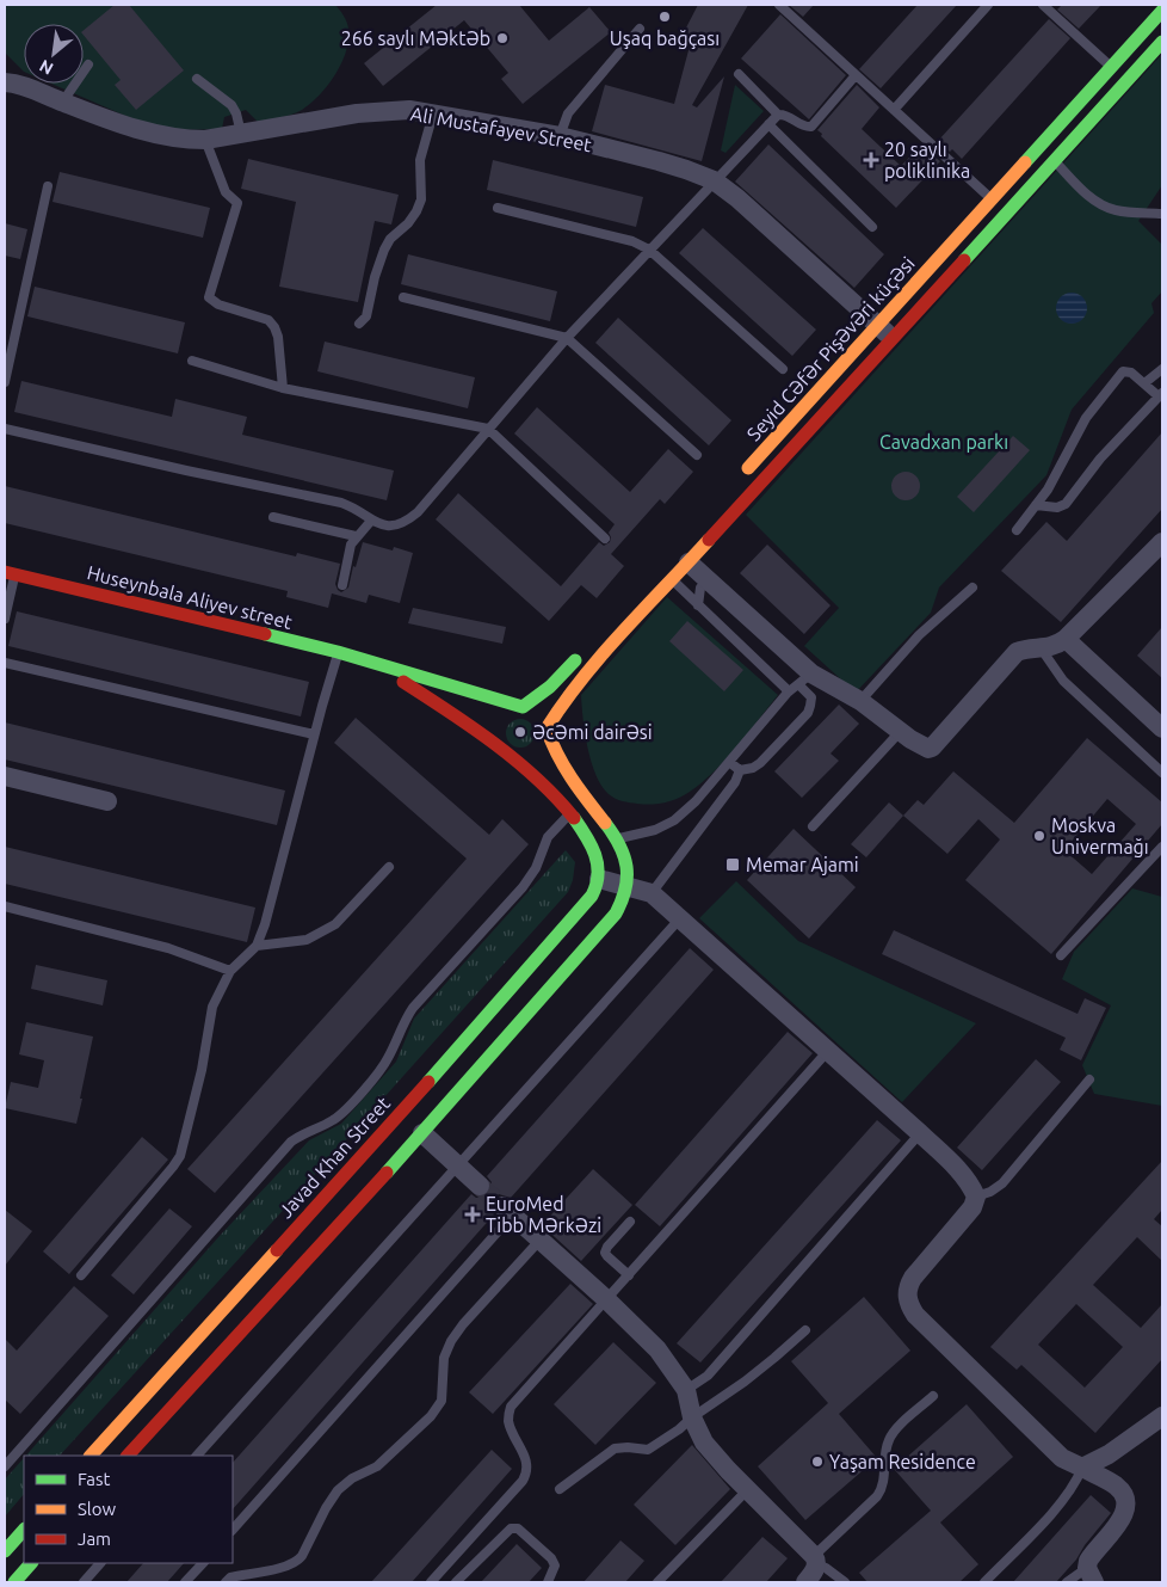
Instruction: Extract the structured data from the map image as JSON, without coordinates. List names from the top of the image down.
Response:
{
  "streets": {
    "street": [
      "Ali Mustafayev Street",
      "Seyid Cəfər Pişəvəri küçəsi",
      "Huseynbala Aliyev street",
      "Javad Khan Street"
    ]
  },
  "crossings": [
    ["Ali Mustafayev Street", "Seyid Cəfər Pişəvəri küçəsi"]
  ],
  "parks": ["Cavadxan parkı"],
  "places": {
    "other": [
      "Uşaq bağçası",
      "266 saylı Məktəb",
      "Əcəmi dairəsi",
      "Moskva Univermağı",
      "Yaşam Residence"
    ],
    "health": ["20 saylı poliklinika", "EuroMed Tibb Mərkəzi"],
    "transit": ["Memar Ajami"]
  },
  "legend": ["Fast", "Slow", "Jam"],
  "north": "bottom left"
}
